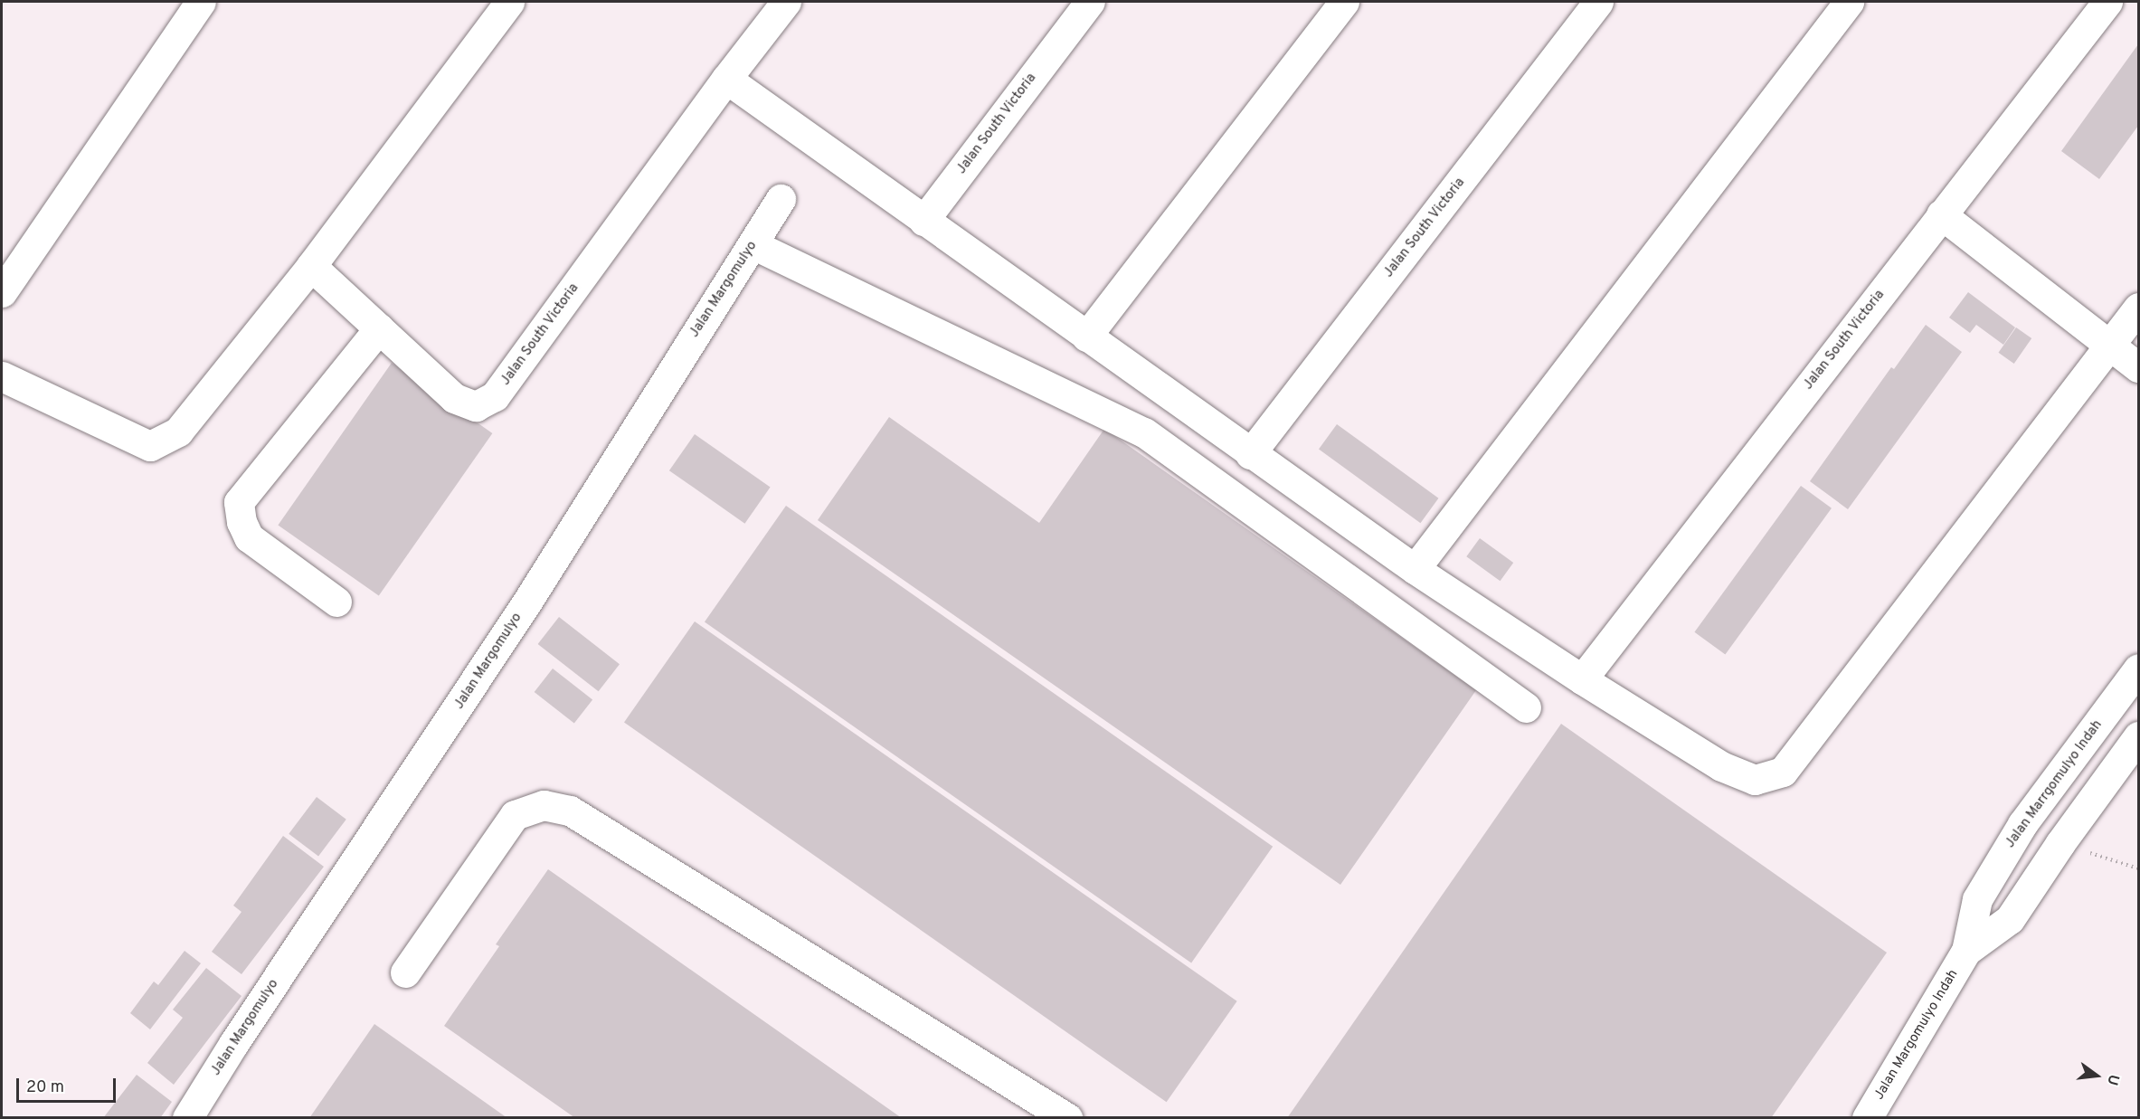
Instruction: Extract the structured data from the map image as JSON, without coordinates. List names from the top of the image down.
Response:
{
  "streets": {
    "street": [
      "Jalan South Victoria",
      "Jalan Margomulyo",
      "Jalan Marrgomulyo Indah",
      "Jalan Margomulyo Indah"
    ]
  },
  "crossings": [
    ["Jalan Marrgomulyo Indah", "Jalan Margomulyo Indah"]
  ],
  "scale_bar": "20 m",
  "north": "right"
}
